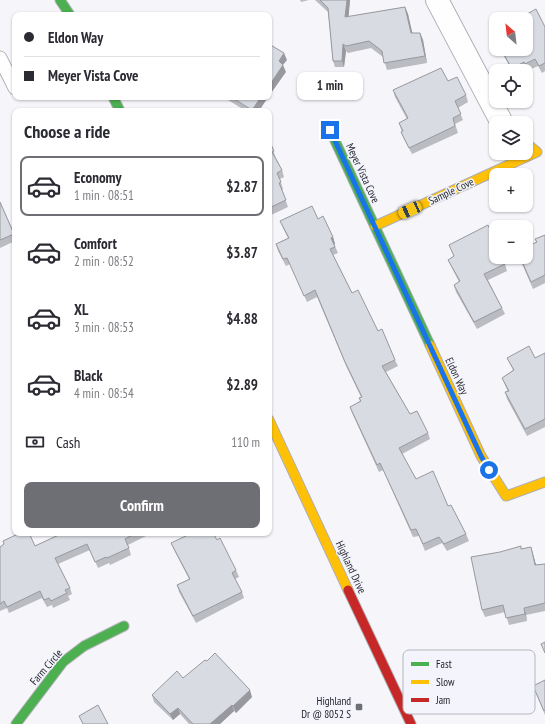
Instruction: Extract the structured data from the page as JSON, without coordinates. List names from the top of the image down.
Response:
{
  "streets": {
    "street": [
      "Meyer Vista Cove",
      "Sample Cove",
      "Eldon Way",
      "Highland Drive",
      "Farm Circle"
    ]
  },
  "crossings": [
    ["Meyer Vista Cove", "Sample Cove"],
    ["Meyer Vista Cove", "Eldon Way"],
    ["Sample Cove", "Eldon Way"]
  ],
  "places": {
    "transit": ["Highland Dr @ 8052 S"]
  },
  "legend": ["Fast", "Slow", "Jam"],
  "north": "top left",
  "page": {
    "map_buttons": ["+", "−"],
    "banner": ["Eldon Way", "Meyer Vista Cove"],
    "bubble": "1 min",
    "heading": "Choose a ride",
    "list": [
      {
        "name": "Economy",
        "note": "1 min · 08:51",
        "value": "$2.87"
      },
      {
        "name": "Comfort",
        "note": "2 min · 08:52",
        "value": "$3.87"
      },
      {
        "name": "XL",
        "note": "3 min · 08:53",
        "value": "$4.88"
      },
      {
        "name": "Black",
        "note": "4 min · 08:54",
        "value": "$2.89"
      }
    ],
    "pay": ["Cash", "110 m"],
    "buttons": "Confirm"
  }
}
